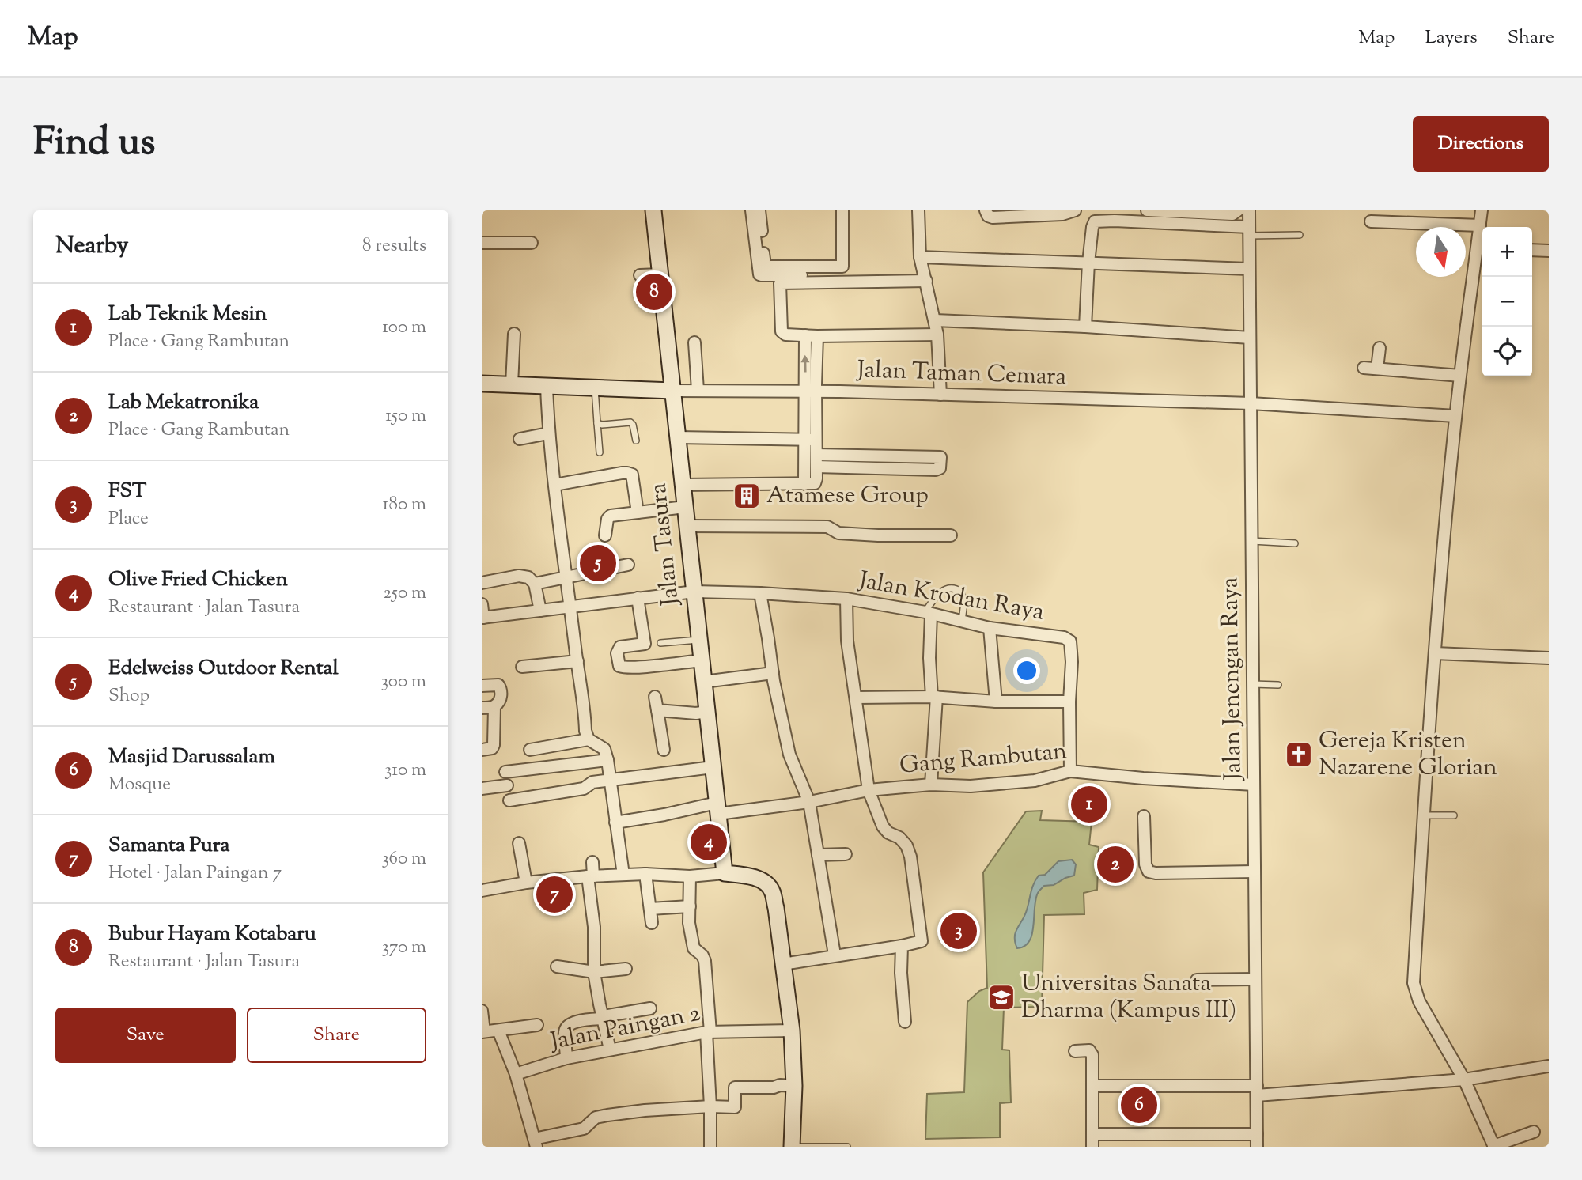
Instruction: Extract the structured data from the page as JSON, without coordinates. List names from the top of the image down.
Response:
{
  "streets": {
    "street": [
      "Jalan Taman Cemara",
      "Jalan Tasura",
      "Jalan Krodan Raya",
      "Jalan Jenengan Raya",
      "Gang Rambutan",
      "Jalan Paingan 2"
    ]
  },
  "crossings": [
    ["Jalan Taman Cemara", "Jalan Tasura"],
    ["Jalan Taman Cemara", "Jalan Jenengan Raya"],
    ["Jalan Tasura", "Jalan Krodan Raya"],
    ["Jalan Tasura", "Gang Rambutan"],
    ["Jalan Krodan Raya", "Gang Rambutan"],
    ["Jalan Jenengan Raya", "Gang Rambutan"]
  ],
  "places": {
    "building": ["Atamese Group"],
    "church": ["Gereja Kristen Nazarene Glorian"],
    "school or university": ["Universitas Sanata Dharma (Kampus III)"]
  },
  "north": "bottom",
  "page": {
    "header": "Map",
    "nav": ["Map", "Layers", "Share"],
    "title": "Find us",
    "buttons": [
      "Directions",
      ["Save", "Share"]
    ],
    "heading": ["Nearby", "8 results"],
    "map_buttons": ["+", "−"],
    "pins": [
      "8",
      "5",
      "1",
      "4",
      "2",
      "7",
      "3",
      "6"
    ],
    "list": [
      {
        "mark": "1",
        "name": "Lab Teknik Mesin",
        "note": "Place · Gang Rambutan",
        "value": "100 m"
      },
      {
        "mark": "2",
        "name": "Lab Mekatronika",
        "note": "Place · Gang Rambutan",
        "value": "150 m"
      },
      {
        "mark": "3",
        "name": "FST",
        "note": "Place",
        "value": "180 m"
      },
      {
        "mark": "4",
        "name": "Olive Fried Chicken",
        "note": "Restaurant · Jalan Tasura",
        "value": "250 m"
      },
      {
        "mark": "5",
        "name": "Edelweiss Outdoor Rental",
        "note": "Shop",
        "value": "300 m"
      },
      {
        "mark": "6",
        "name": "Masjid Darussalam",
        "note": "Mosque",
        "value": "310 m"
      },
      {
        "mark": "7",
        "name": "Samanta Pura",
        "note": "Hotel · Jalan Paingan 7",
        "value": "360 m"
      },
      {
        "mark": "8",
        "name": "Bubur Hayam Kotabaru",
        "note": "Restaurant · Jalan Tasura",
        "value": "370 m"
      }
    ]
  }
}
